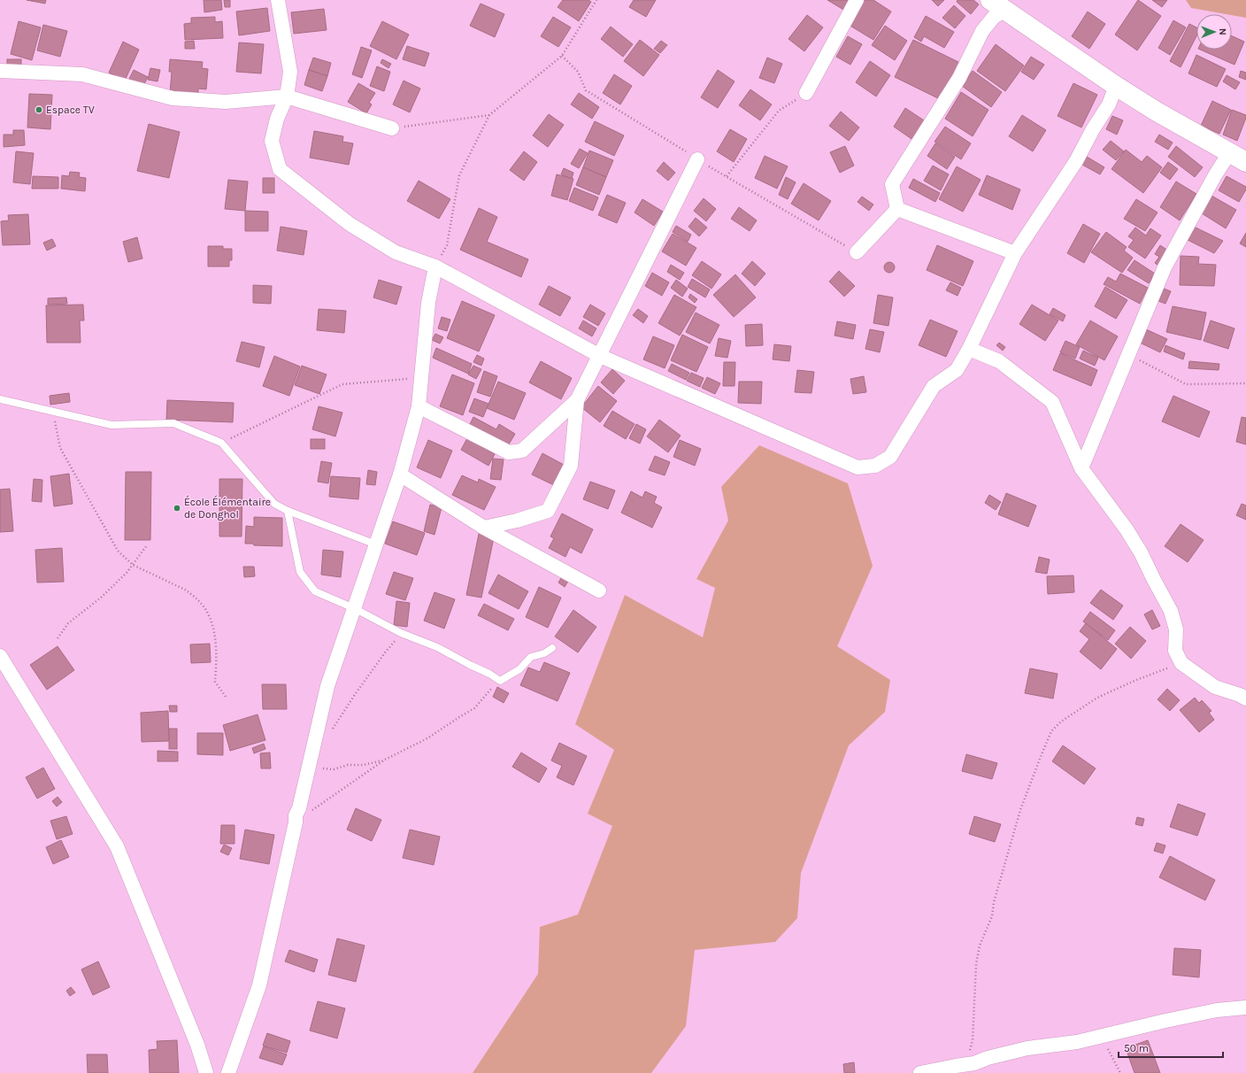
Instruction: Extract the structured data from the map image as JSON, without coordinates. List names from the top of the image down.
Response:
{
  "places": ["Espace TV", "École Élémentaire de Donghol"],
  "scale_bar": "50 m",
  "north": "right"
}
